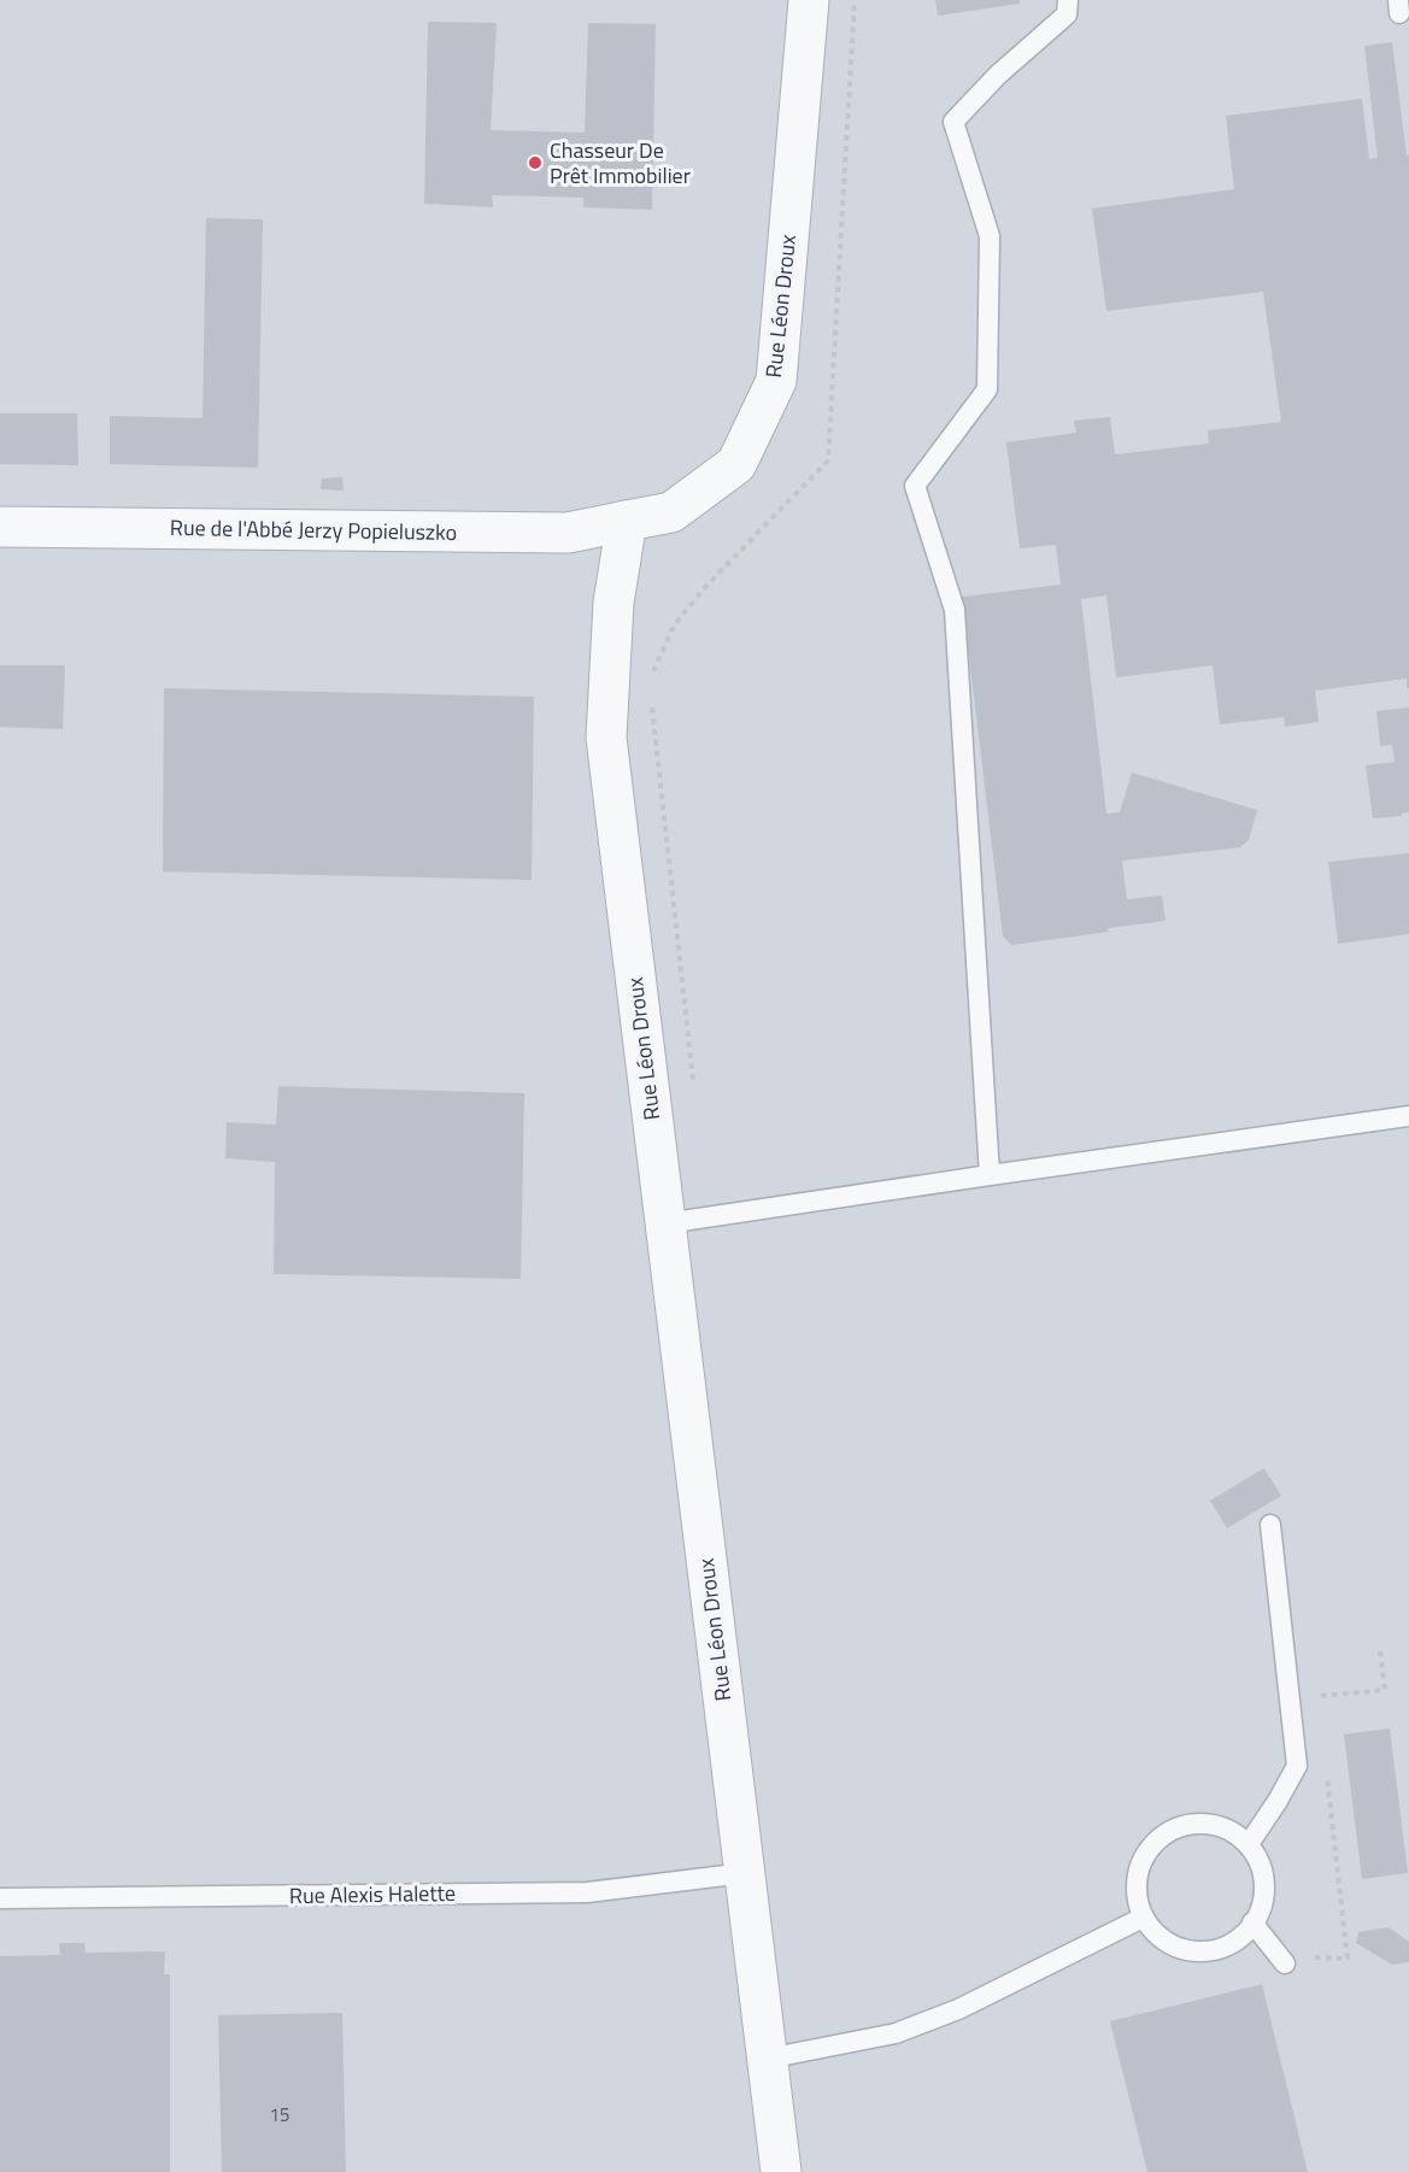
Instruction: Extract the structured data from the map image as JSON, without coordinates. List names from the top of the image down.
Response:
{
  "streets": {
    "street": ["Rue Léon Droux", "Rue de l'Abbé Jerzy Popieluszko"],
    "lane": ["Rue Alexis Halette"]
  },
  "crossings": [
    ["Rue Léon Droux", "Rue de l'Abbé Jerzy Popieluszko"],
    ["Rue Léon Droux", "Rue Alexis Halette"]
  ],
  "places": ["Chasseur De Prêt Immobilier"],
  "house_numbers": ["15"]
}
